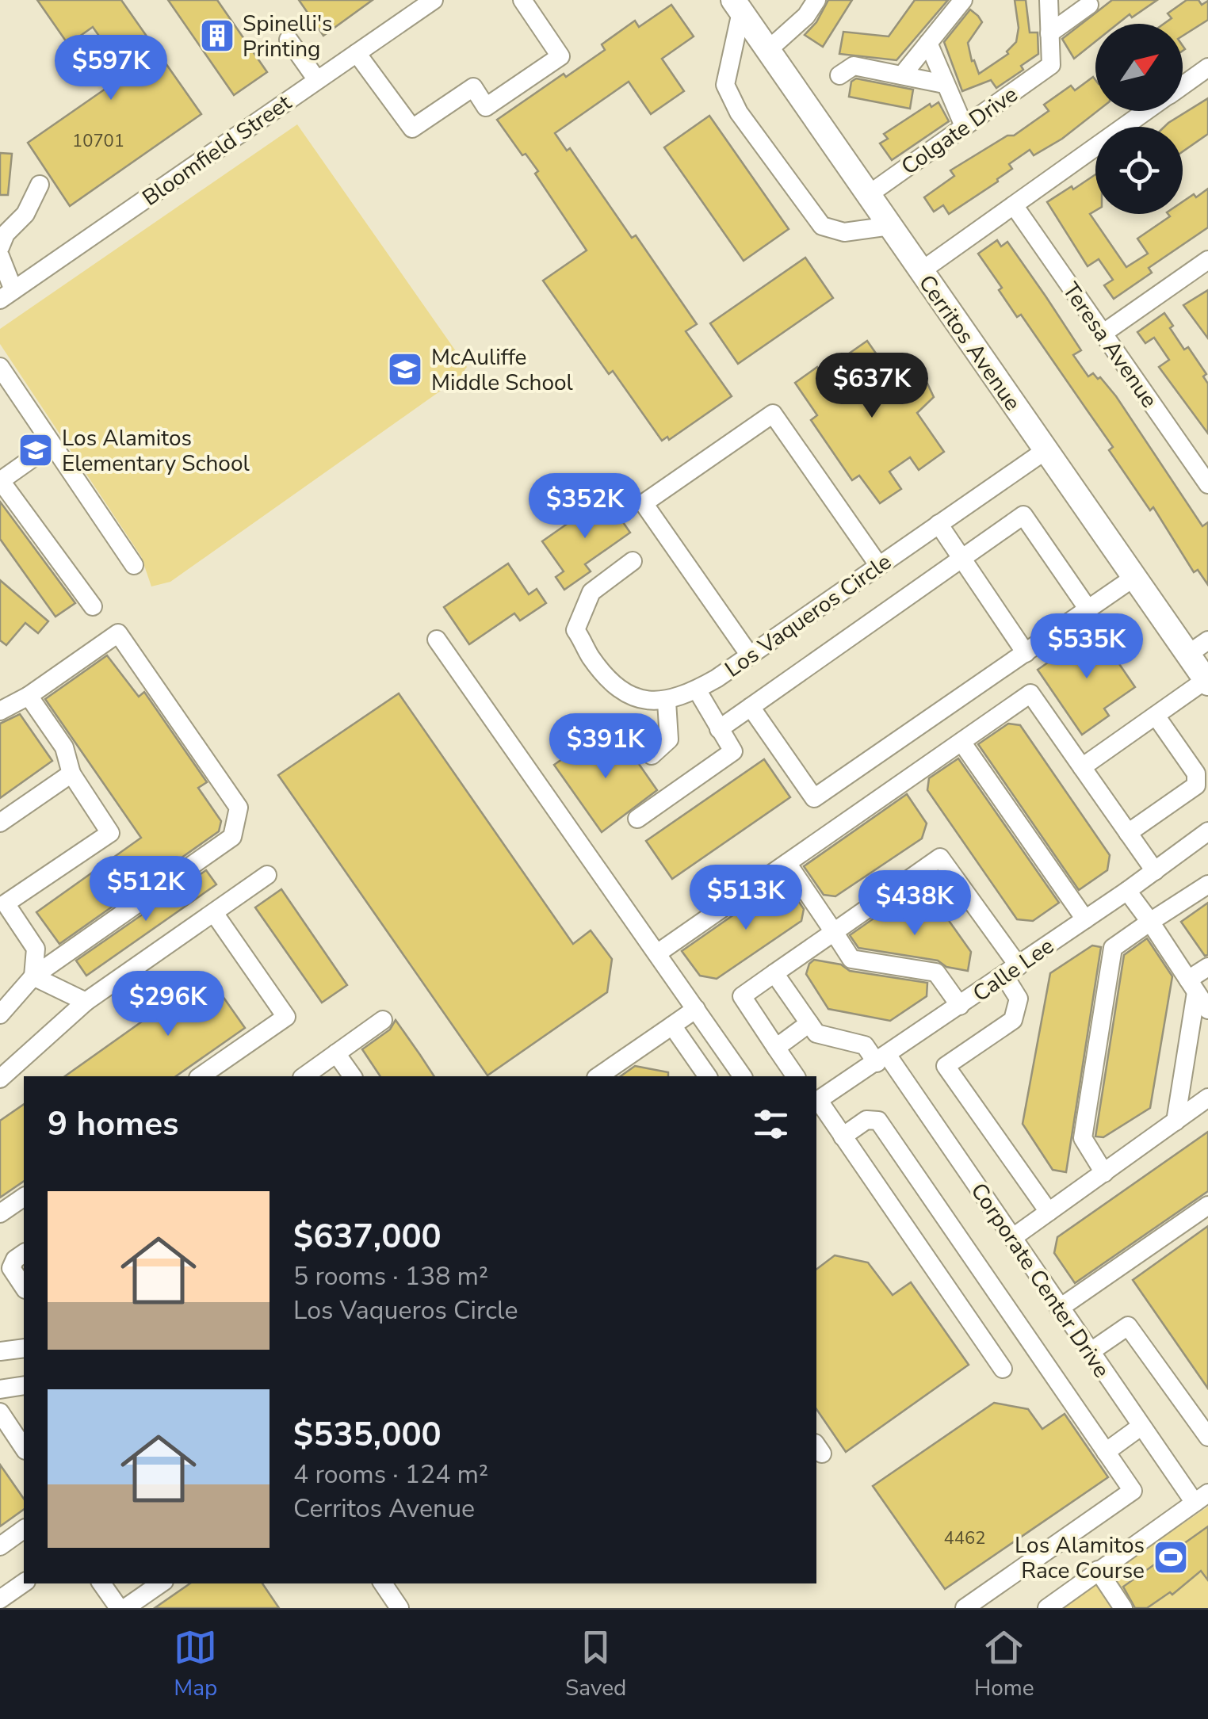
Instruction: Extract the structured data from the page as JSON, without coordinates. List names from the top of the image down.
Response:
{
  "streets": {
    "main road": ["Cerritos Avenue"],
    "street": [
      "Colgate Drive",
      "Bloomfield Street",
      "Teresa Avenue",
      "Los Vaqueros Circle",
      "Calle Lee",
      "Corporate Center Drive"
    ]
  },
  "crossings": [
    ["Colgate Drive", "Cerritos Avenue"],
    ["Cerritos Avenue", "Los Vaqueros Circle"],
    ["Calle Lee", "Corporate Center Drive"]
  ],
  "places": {
    "building": ["Spinelli's Printing"],
    "school or university": ["McAuliffe Middle School", "Los Alamitos Elementary School"],
    "sports": ["Los Alamitos Race Course"]
  },
  "house_numbers": ["10701", "4462"],
  "north": "top right",
  "page": {
    "price": [
      "$597K",
      "$637K",
      "$352K",
      "$535K",
      "$391K",
      "$512K",
      "$513K",
      "$438K",
      "$296K"
    ],
    "heading": "9 homes",
    "list": [
      {
        "name": "$637,000",
        "note": "5 rooms · 138 m² · Los Vaqueros Circle"
      },
      {
        "name": "$535,000",
        "note": "4 rooms · 124 m² · Cerritos Avenue"
      }
    ],
    "tabs": ["Map", "Saved", "Home"]
  }
}
